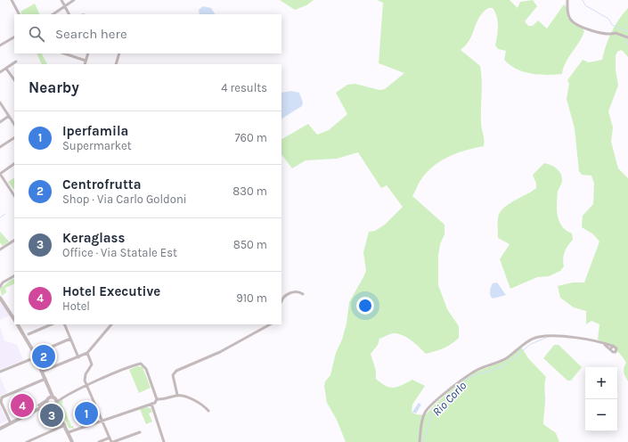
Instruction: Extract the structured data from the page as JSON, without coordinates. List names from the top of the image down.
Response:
{
  "water": ["Rio Corlo"],
  "page": {
    "search": "Search here",
    "heading": ["Nearby", "4 results"],
    "list": [
      {
        "mark": "1",
        "name": "Iperfamila",
        "note": "Supermarket",
        "value": "760 m"
      },
      {
        "mark": "2",
        "name": "Centrofrutta",
        "note": "Shop · Via Carlo Goldoni",
        "value": "830 m"
      },
      {
        "mark": "3",
        "name": "Keraglass",
        "note": "Office · Via Statale Est",
        "value": "850 m"
      },
      {
        "mark": "4",
        "name": "Hotel Executive",
        "note": "Hotel",
        "value": "910 m"
      }
    ],
    "pins": [
      "2",
      "4",
      "1",
      "3"
    ],
    "map_buttons": ["+", "−"]
  }
}
